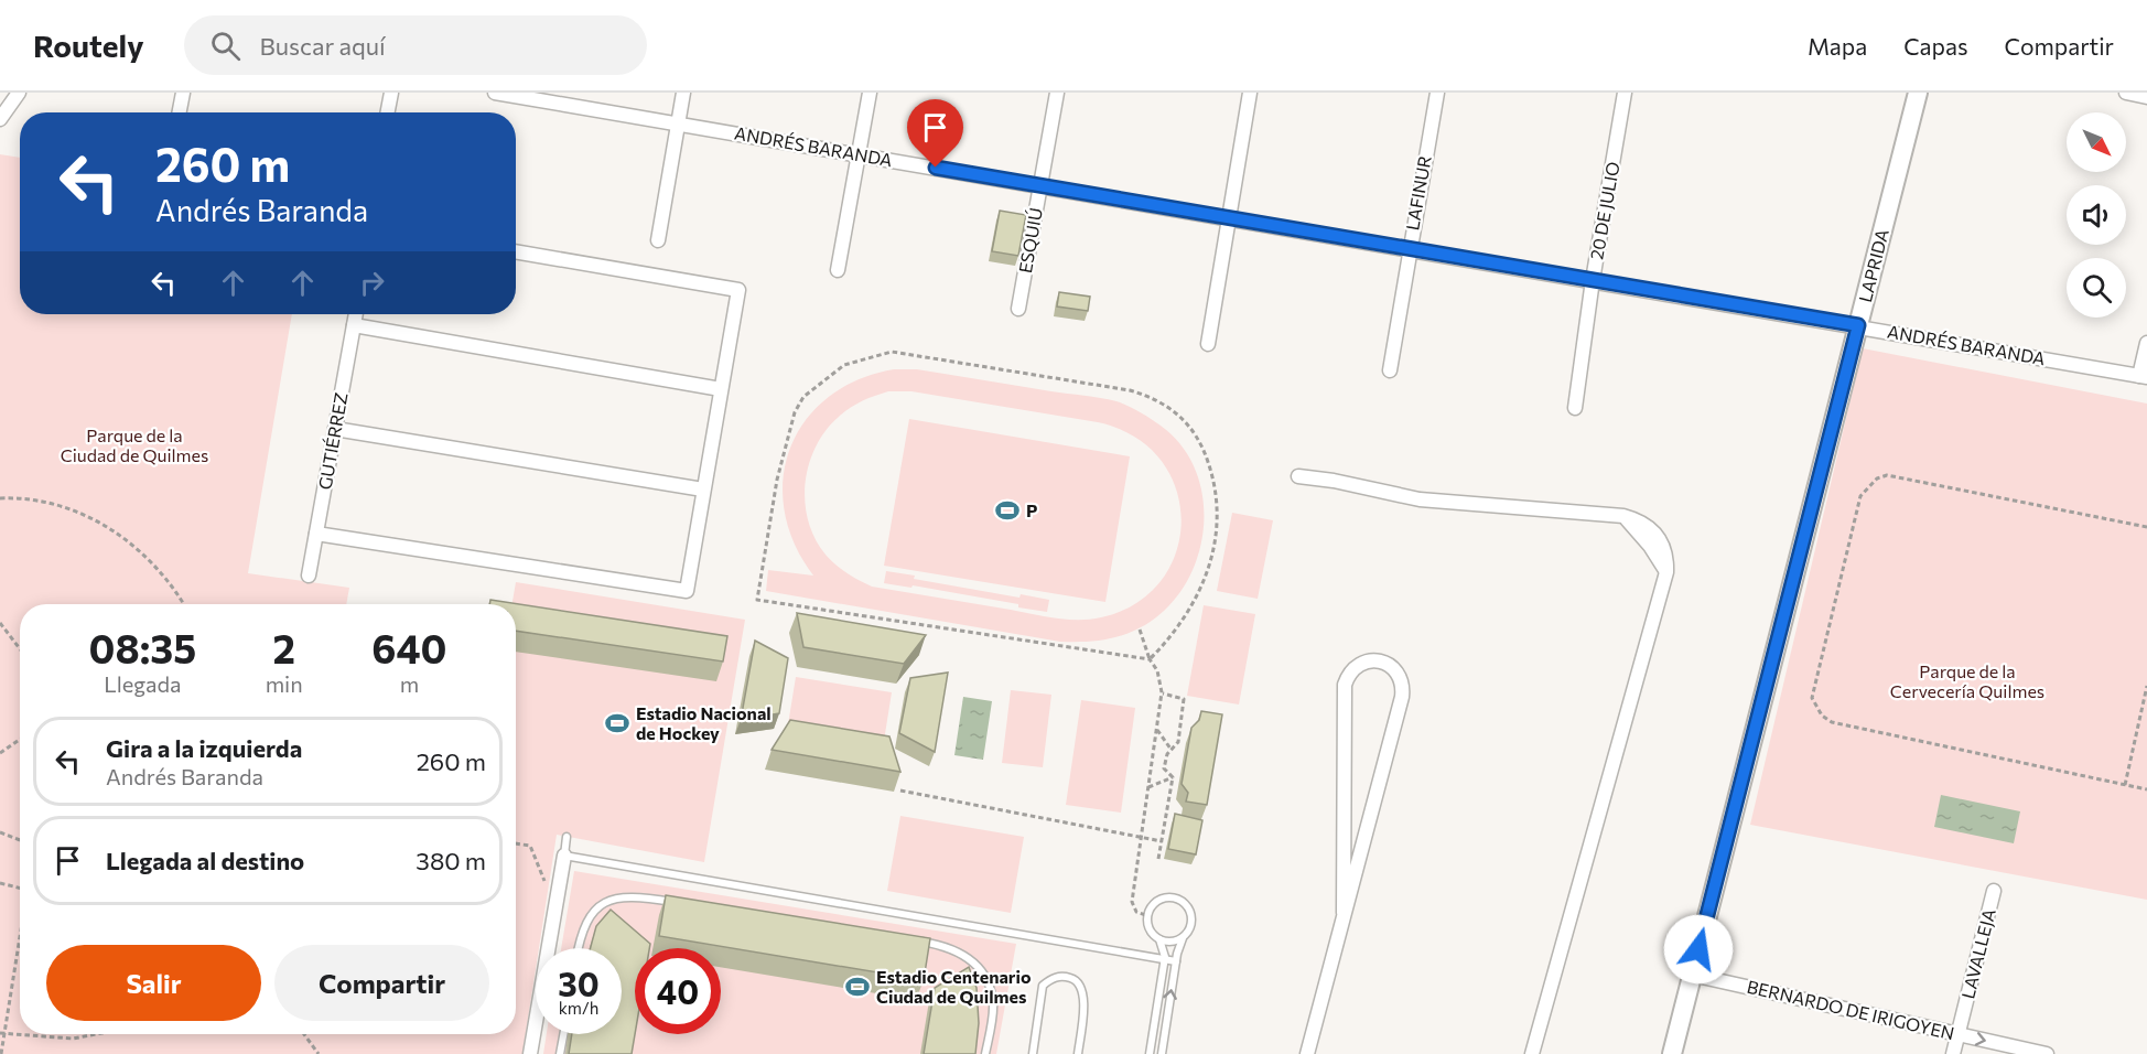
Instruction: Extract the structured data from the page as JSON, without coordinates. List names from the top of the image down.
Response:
{
  "streets": {
    "street": [
      "ANDRÉS BARANDA",
      "LAFINUR",
      "20 DE JULIO",
      "ESQUIÚ",
      "LAPRIDA",
      "GUTIÉRREZ",
      "LAVALLEJA",
      "BERNARDO DE IRIGOYEN"
    ]
  },
  "crossings": [
    ["ANDRÉS BARANDA", "LAFINUR"],
    ["ANDRÉS BARANDA", "20 DE JULIO"],
    ["ANDRÉS BARANDA", "ESQUIÚ"],
    ["ANDRÉS BARANDA", "LAPRIDA"],
    ["LAPRIDA", "BERNARDO DE IRIGOYEN"],
    ["LAVALLEJA", "BERNARDO DE IRIGOYEN"]
  ],
  "parks": ["Parque de la Ciudad de Quilmes", "Parque de la Cervecería Quilmes"],
  "places": {
    "sports": ["P", "Estadio Nacional de Hockey", "Estadio Centenario Ciudad de Quilmes"]
  },
  "north": "bottom right",
  "page": {
    "header": "Routely",
    "search": "Buscar aquí",
    "nav": ["Mapa", "Capas", "Compartir"],
    "turn": ["260 m", "Andrés Baranda"],
    "eta": [
      "08:35",
      "Llegada",
      "2",
      "min",
      "640",
      "m"
    ],
    "list": [
      {
        "name": "Gira a la izquierda",
        "note": "Andrés Baranda",
        "value": "260 m"
      },
      {
        "name": "Llegada al destino",
        "value": "380 m"
      }
    ],
    "buttons": ["Salir", "Compartir"],
    "speed": "30 km/h",
    "limit": "40"
  }
}
